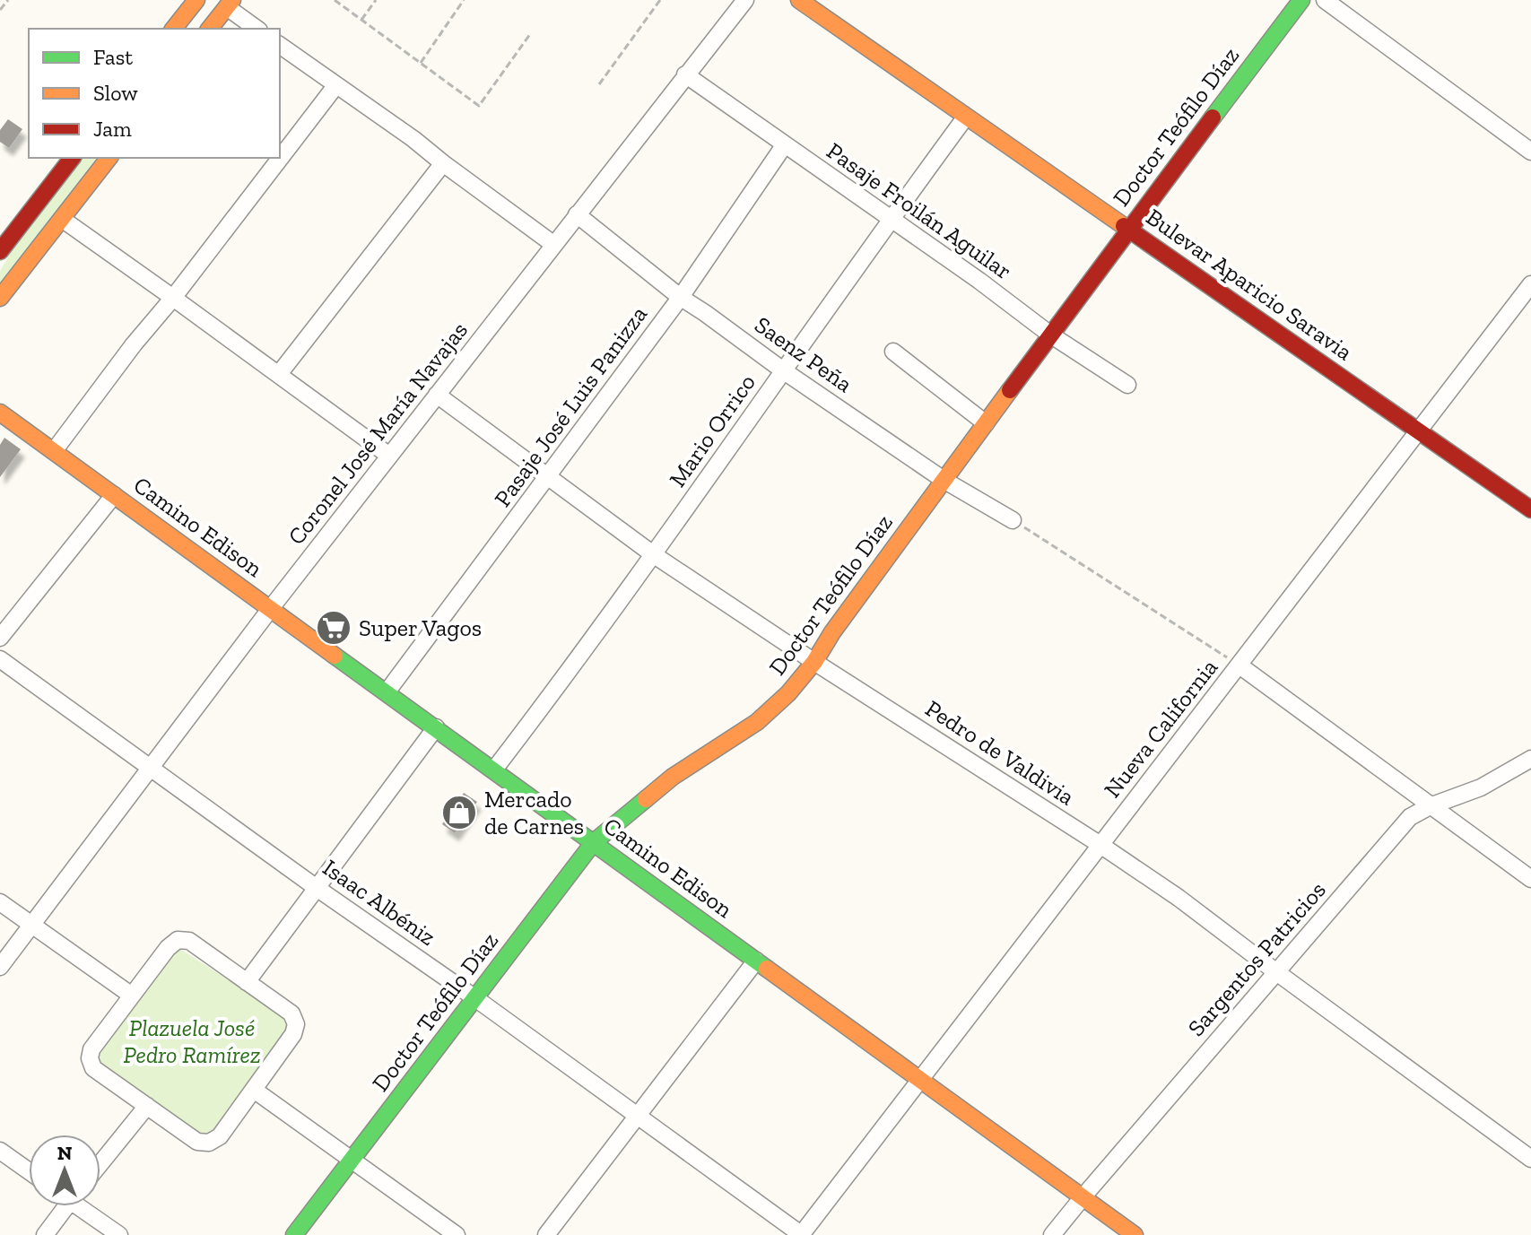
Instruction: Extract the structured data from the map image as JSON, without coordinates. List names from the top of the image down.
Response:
{
  "streets": {
    "street": [
      "Doctor Teófilo Díaz",
      "Pasaje Froilán Aguilar",
      "Bulevar Aparicio Saravia",
      "Saenz Peña",
      "Pasaje José Luis Panizza",
      "Mario Orrico",
      "Coronel José María Navajas",
      "Camino Edison",
      "Nueva California",
      "Pedro de Valdivia",
      "Isaac Albéniz",
      "Sargentos Patricios"
    ]
  },
  "crossings": [
    ["Doctor Teófilo Díaz", "Pasaje Froilán Aguilar"],
    ["Doctor Teófilo Díaz", "Bulevar Aparicio Saravia"],
    ["Doctor Teófilo Díaz", "Saenz Peña"],
    ["Doctor Teófilo Díaz", "Camino Edison"],
    ["Doctor Teófilo Díaz", "Pedro de Valdivia"],
    ["Doctor Teófilo Díaz", "Isaac Albéniz"],
    ["Pasaje Froilán Aguilar", "Pasaje José Luis Panizza"],
    ["Pasaje Froilán Aguilar", "Mario Orrico"],
    ["Pasaje Froilán Aguilar", "Coronel José María Navajas"],
    ["Bulevar Aparicio Saravia", "Mario Orrico"],
    ["Bulevar Aparicio Saravia", "Nueva California"],
    ["Saenz Peña", "Pasaje José Luis Panizza"],
    ["Saenz Peña", "Mario Orrico"],
    ["Saenz Peña", "Coronel José María Navajas"],
    ["Pasaje José Luis Panizza", "Camino Edison"],
    ["Pasaje José Luis Panizza", "Pedro de Valdivia"],
    ["Mario Orrico", "Camino Edison"],
    ["Mario Orrico", "Pedro de Valdivia"],
    ["Coronel José María Navajas", "Camino Edison"],
    ["Coronel José María Navajas", "Pedro de Valdivia"],
    ["Coronel José María Navajas", "Isaac Albéniz"],
    ["Camino Edison", "Nueva California"],
    ["Camino Edison", "Sargentos Patricios"],
    ["Nueva California", "Pedro de Valdivia"],
    ["Nueva California", "Isaac Albéniz"],
    ["Pedro de Valdivia", "Sargentos Patricios"]
  ],
  "parks": ["Plazuela José Pedro Ramírez"],
  "places": {
    "supermarket": ["Super Vagos"],
    "shop": ["Mercado de Carnes"]
  },
  "legend": ["Fast", "Slow", "Jam"],
  "north": "top"
}
